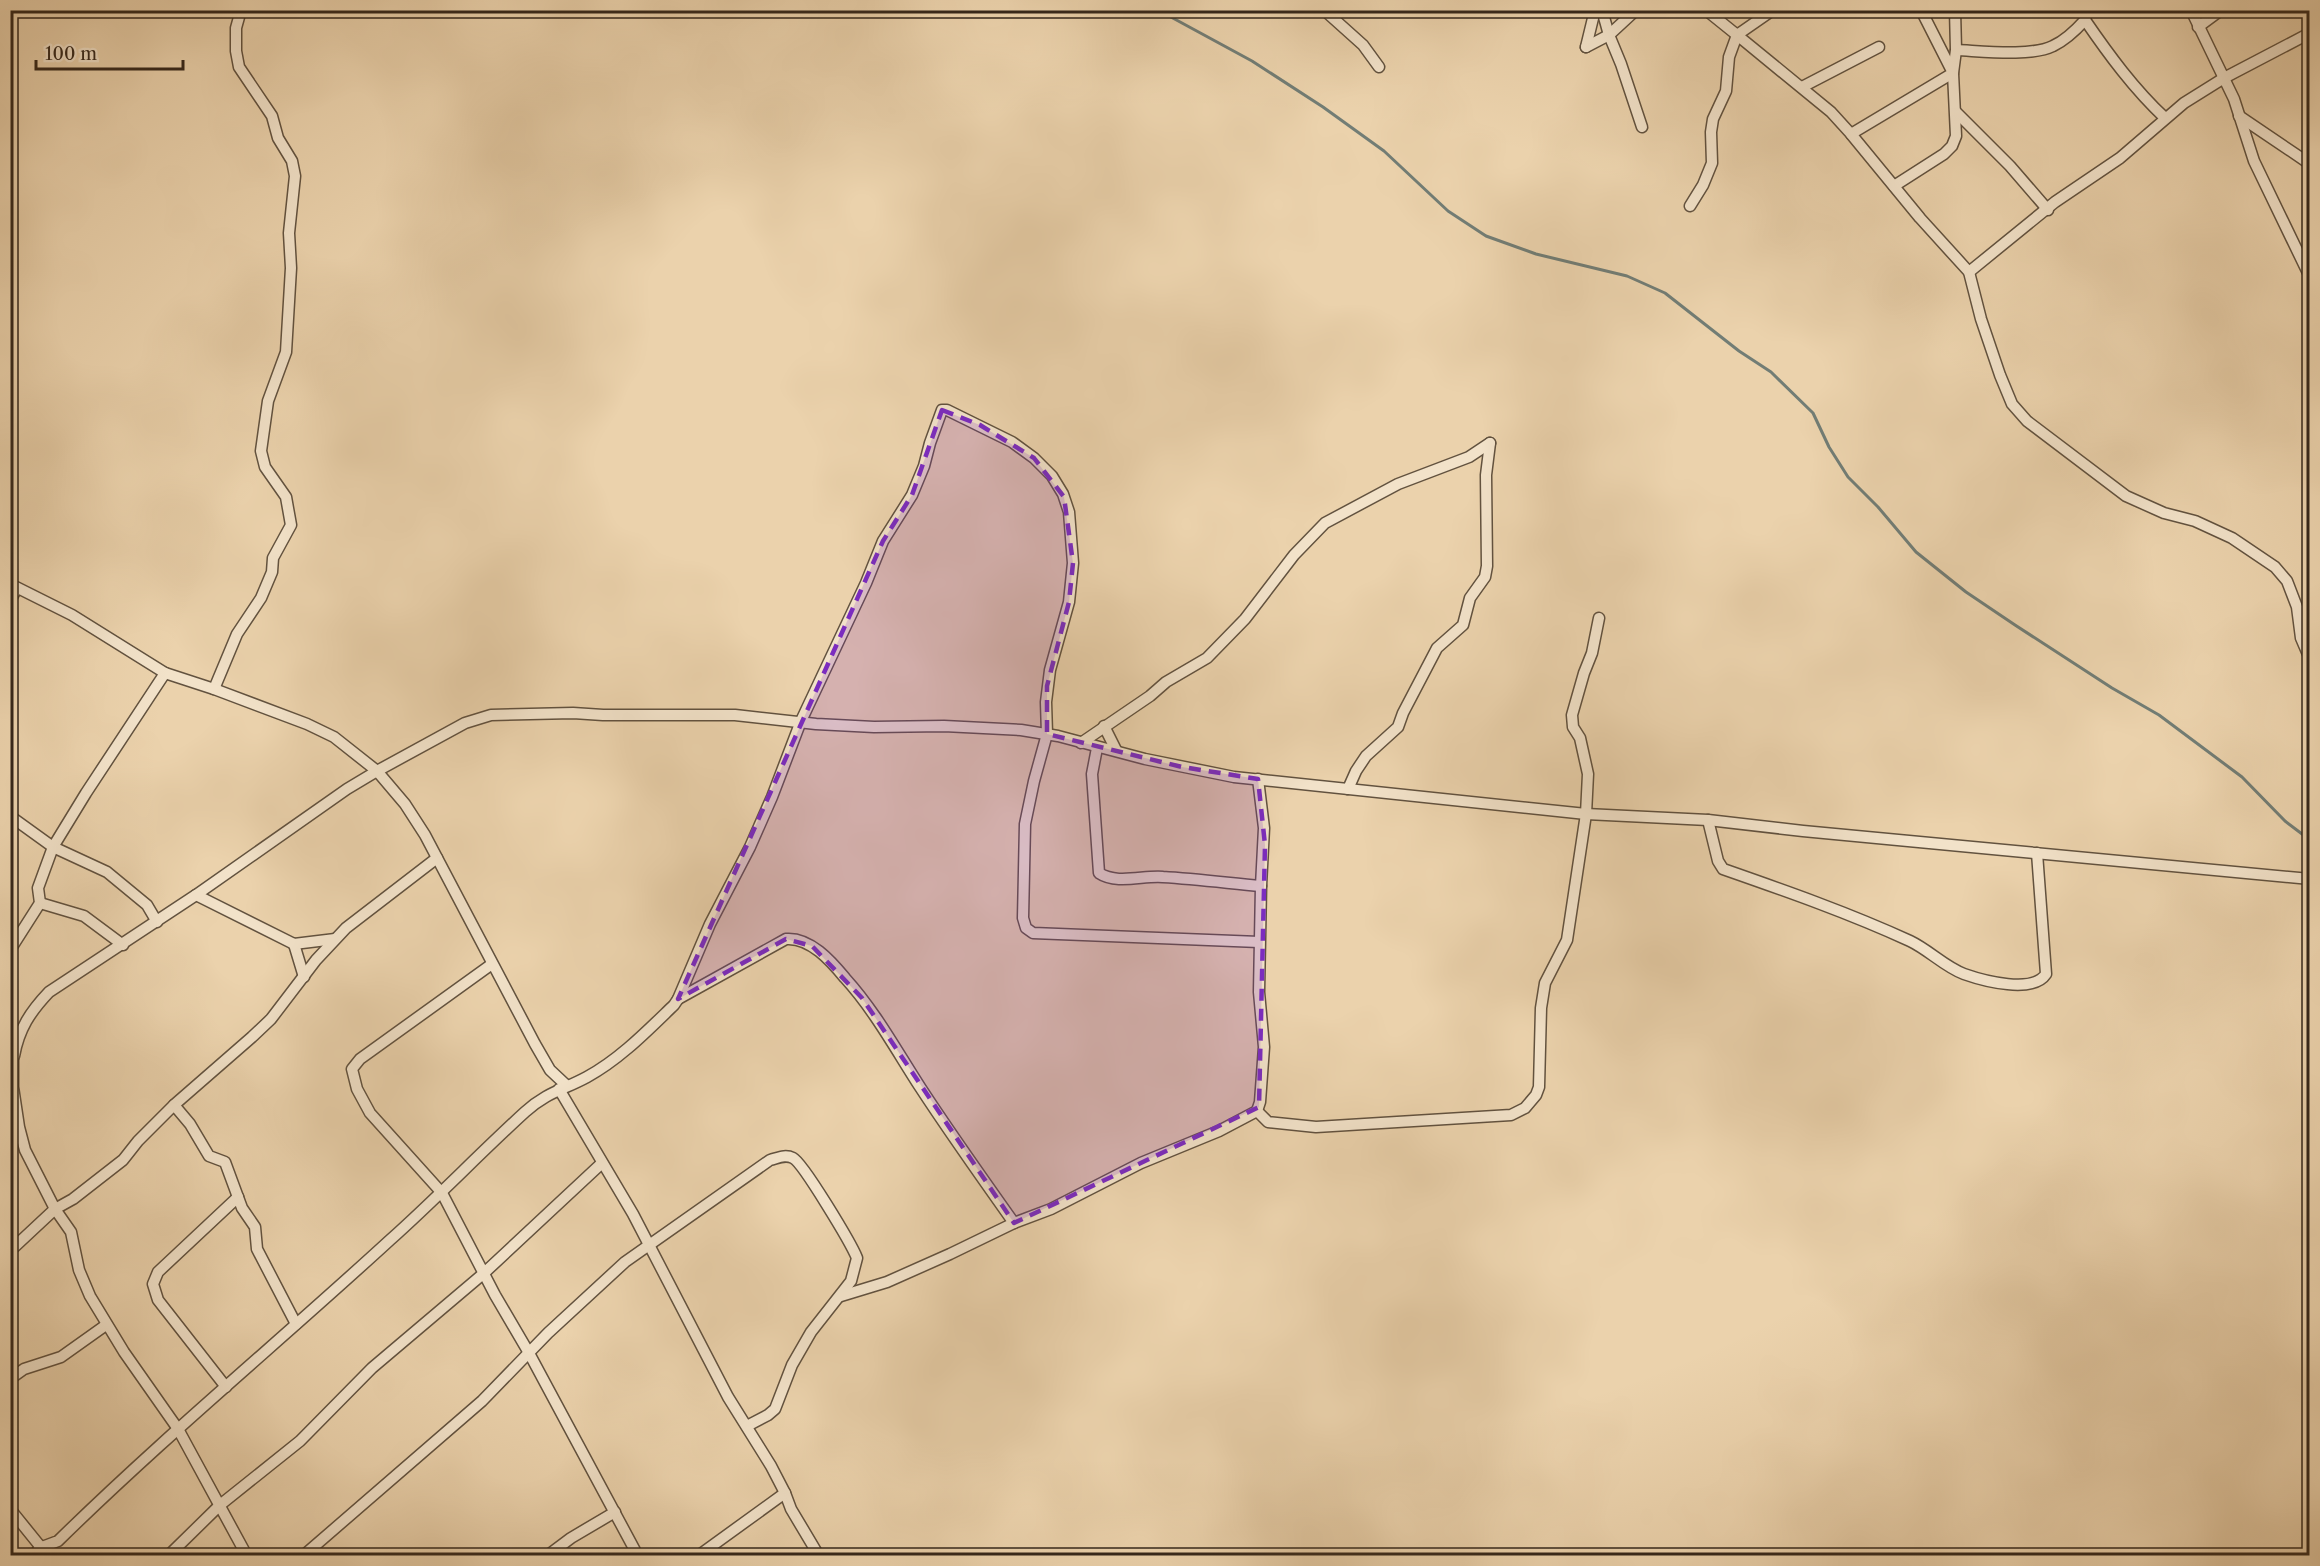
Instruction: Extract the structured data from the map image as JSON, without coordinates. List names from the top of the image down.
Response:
{
  "scale_bar": "100 m"
}
